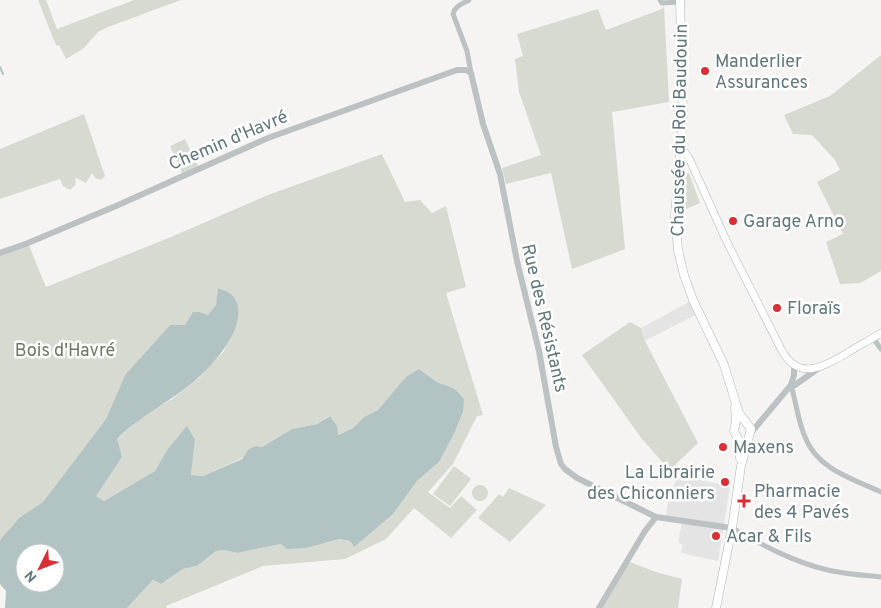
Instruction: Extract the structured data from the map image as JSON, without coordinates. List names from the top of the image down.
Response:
{
  "streets": {
    "main road": ["Chaussée du Roi Baudouin"],
    "street": ["Chemin d'Havré", "Rue des Résistants"]
  },
  "crossings": [
    ["Chemin d'Havré", "Rue des Résistants"]
  ],
  "parks": ["Bois d'Havré"],
  "places": {
    "other": [
      "Manderlier Assurances",
      "Garage Arno",
      "Floraïs",
      "Maxens",
      "La Librairie des Chiconniers",
      "Acar & Fils"
    ],
    "health": ["Pharmacie des 4 Pavés"]
  },
  "north": "bottom left"
}
